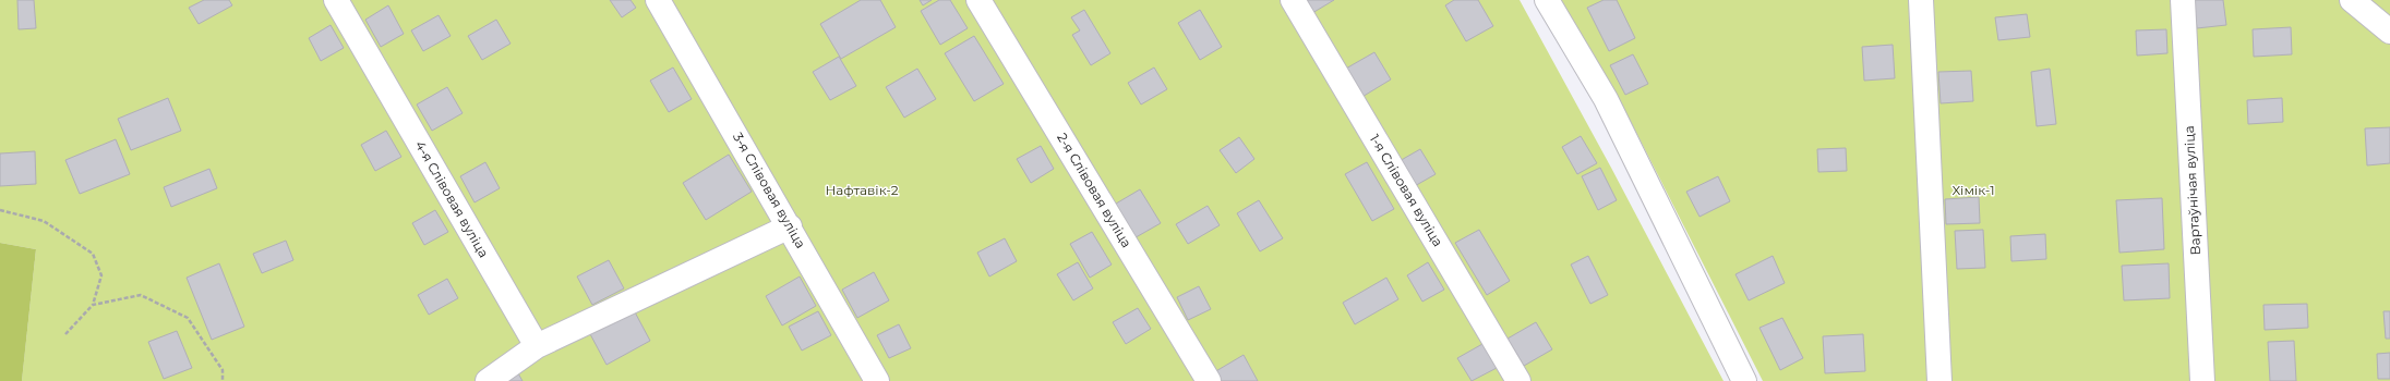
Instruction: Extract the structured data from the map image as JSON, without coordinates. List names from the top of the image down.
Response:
{
  "streets": {
    "street": [
      "3-я Слівовая вуліца",
      "2-я Слівовая вуліца",
      "1-я Слівовая вуліца",
      "Вартаўнічая вуліца",
      "4-я Слівовая вуліца"
    ]
  },
  "parks": ["Нафтавік-2", "Хімік-1"]
}
